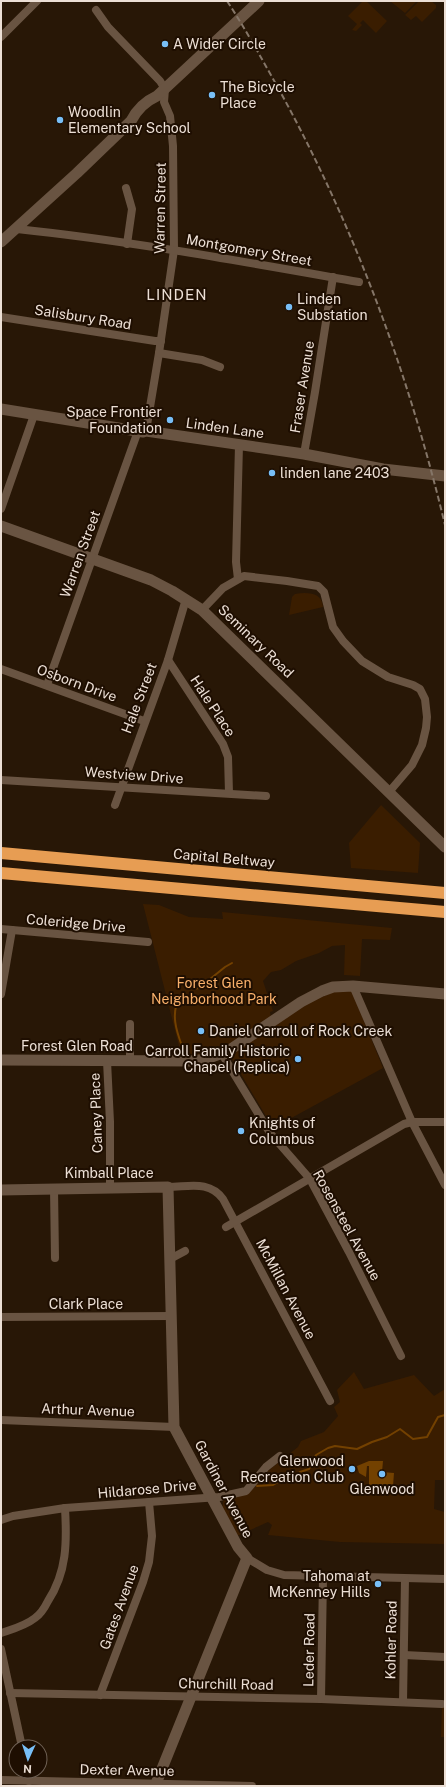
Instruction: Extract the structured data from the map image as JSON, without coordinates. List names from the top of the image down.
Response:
{
  "streets": {
    "highway": ["Capital Beltway"],
    "street": [
      "Warren Street",
      "Montgomery Street",
      "Salisbury Road",
      "Fraser Avenue",
      "Linden Lane",
      "Seminary Road",
      "Osborn Drive",
      "Hale Street",
      "Hale Place",
      "Westview Drive",
      "Coleridge Drive",
      "Forest Glen Road",
      "Caney Place",
      "Kimball Place",
      "Rosensteel Avenue",
      "McMillan Avenue",
      "Clark Place",
      "Arthur Avenue",
      "Hildarose Drive",
      "Gardiner Avenue",
      "Gates Avenue",
      "Kohler Road",
      "Leder Road",
      "Churchill Road",
      "Dexter Avenue"
    ]
  },
  "crossings": [
    ["Warren Street", "Montgomery Street"],
    ["Warren Street", "Salisbury Road"],
    ["Warren Street", "Linden Lane"],
    ["Warren Street", "Seminary Road"],
    ["Warren Street", "Osborn Drive"],
    ["Montgomery Street", "Fraser Avenue"],
    ["Fraser Avenue", "Linden Lane"],
    ["Seminary Road", "Hale Street"],
    ["Osborn Drive", "Hale Street"],
    ["Hale Street", "Hale Place"],
    ["Hale Street", "Westview Drive"],
    ["Hale Place", "Westview Drive"],
    ["Forest Glen Road", "Caney Place"],
    ["Forest Glen Road", "Rosensteel Avenue"],
    ["Caney Place", "Kimball Place"],
    ["Kimball Place", "McMillan Avenue"],
    ["Kimball Place", "Gardiner Avenue"],
    ["Clark Place", "Gardiner Avenue"],
    ["Arthur Avenue", "Gardiner Avenue"],
    ["Hildarose Drive", "Gardiner Avenue"],
    ["Hildarose Drive", "Gates Avenue"],
    ["Gardiner Avenue", "Churchill Road"],
    ["Gardiner Avenue", "Dexter Avenue"],
    ["Gates Avenue", "Churchill Road"],
    ["Kohler Road", "Churchill Road"],
    ["Leder Road", "Churchill Road"]
  ],
  "districts": ["LINDEN"],
  "parks": ["Forest Glen Neighborhood Park"],
  "places": [
    "A Wider Circle",
    "The Bicycle Place",
    "Woodlin Elementary School",
    "Linden Substation",
    "Space Frontier Foundation",
    "linden lane 2403",
    "Daniel Carroll of Rock Creek",
    "Carroll Family Historic Chapel (Replica)",
    "Knights of Columbus",
    "Glenwood Recreation Club",
    "Glenwood",
    "Tahoma at McKenney Hills"
  ],
  "north": "bottom"
}
